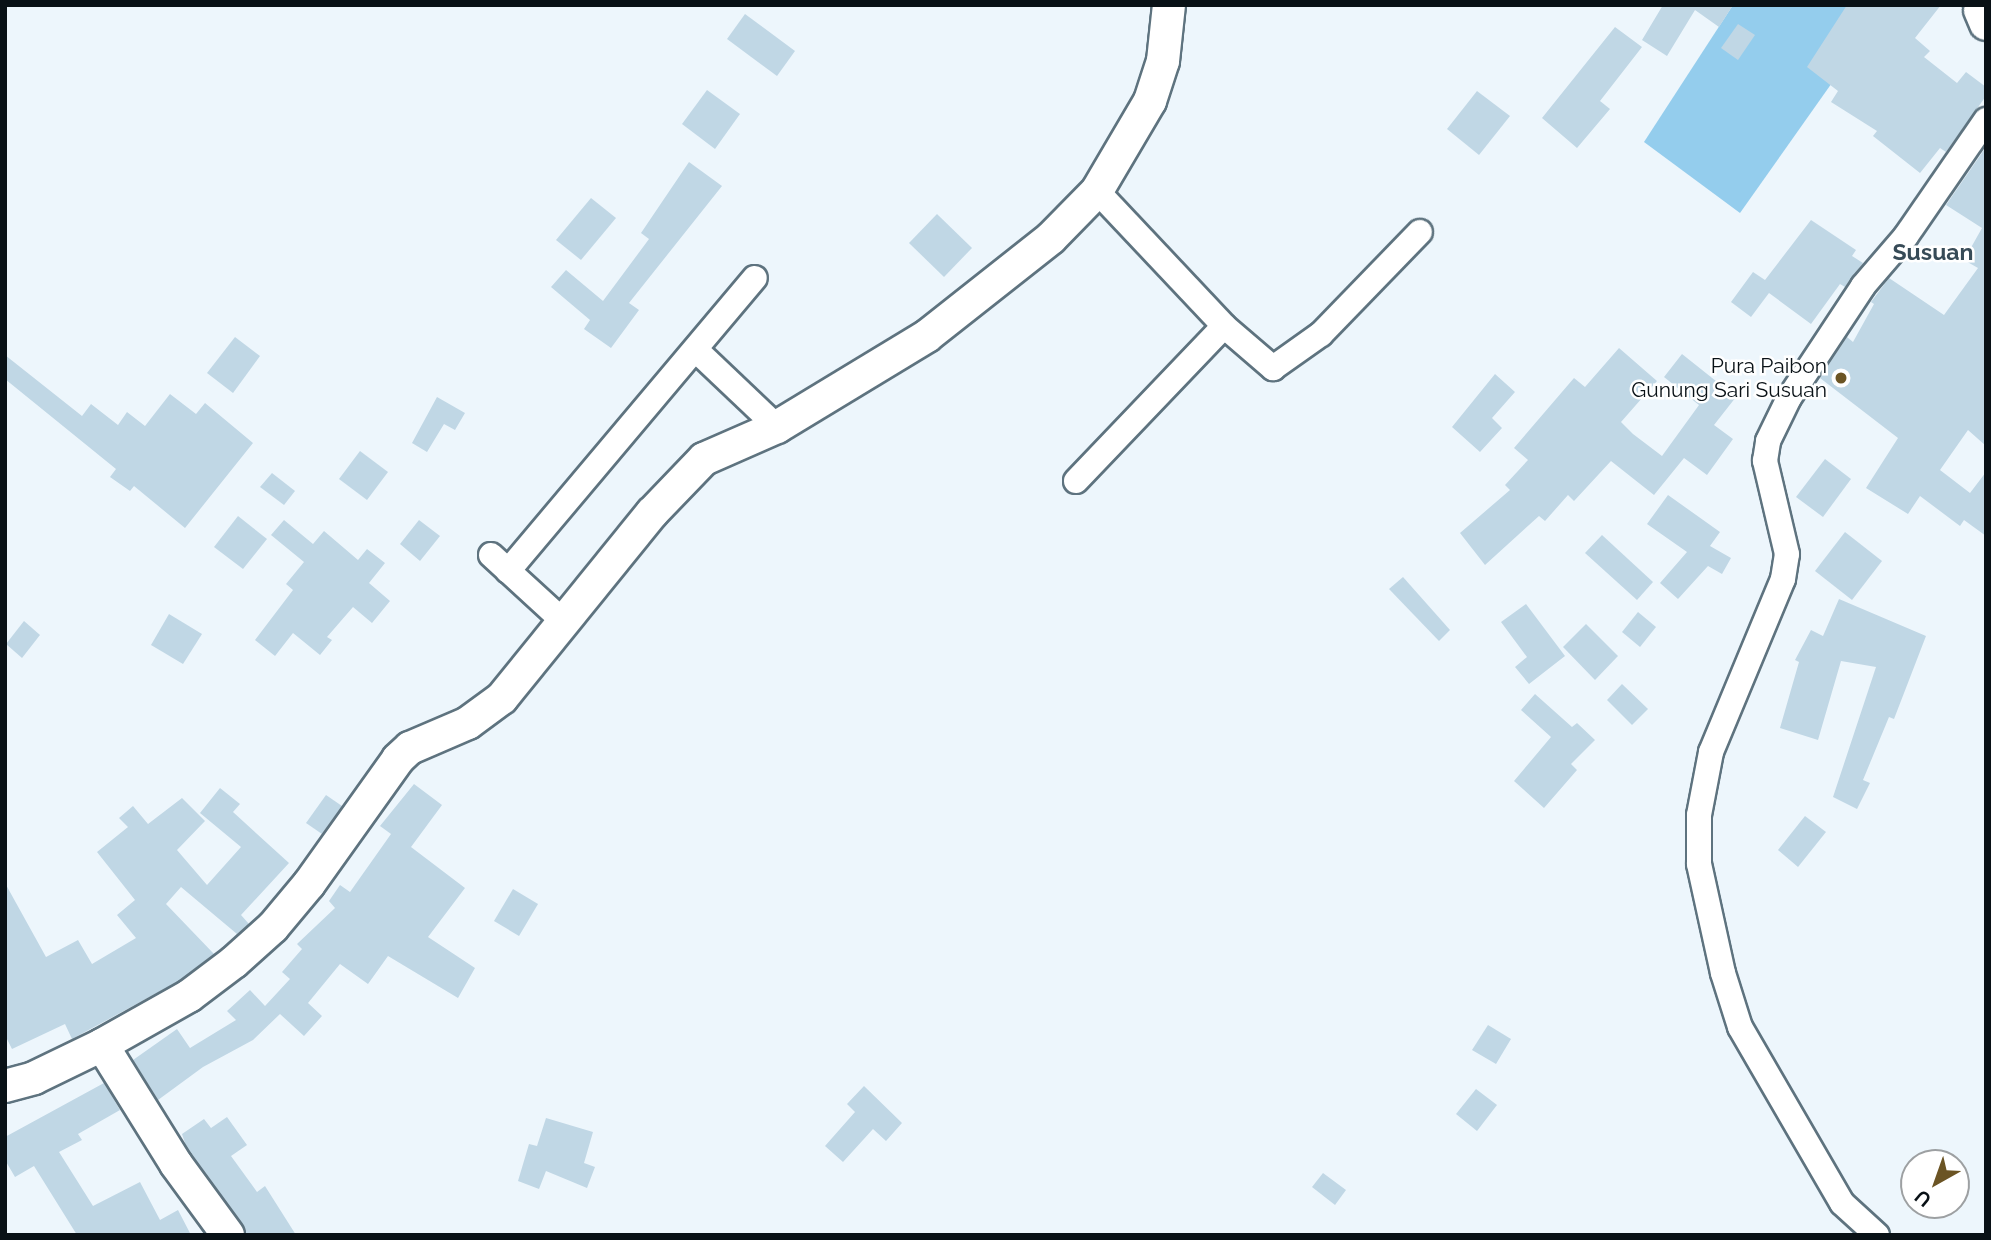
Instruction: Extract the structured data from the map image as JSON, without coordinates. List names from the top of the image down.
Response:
{
  "districts": ["Susuan"],
  "places": ["Pura Paibon Gunung Sari Susuan"],
  "north": "bottom left"
}
